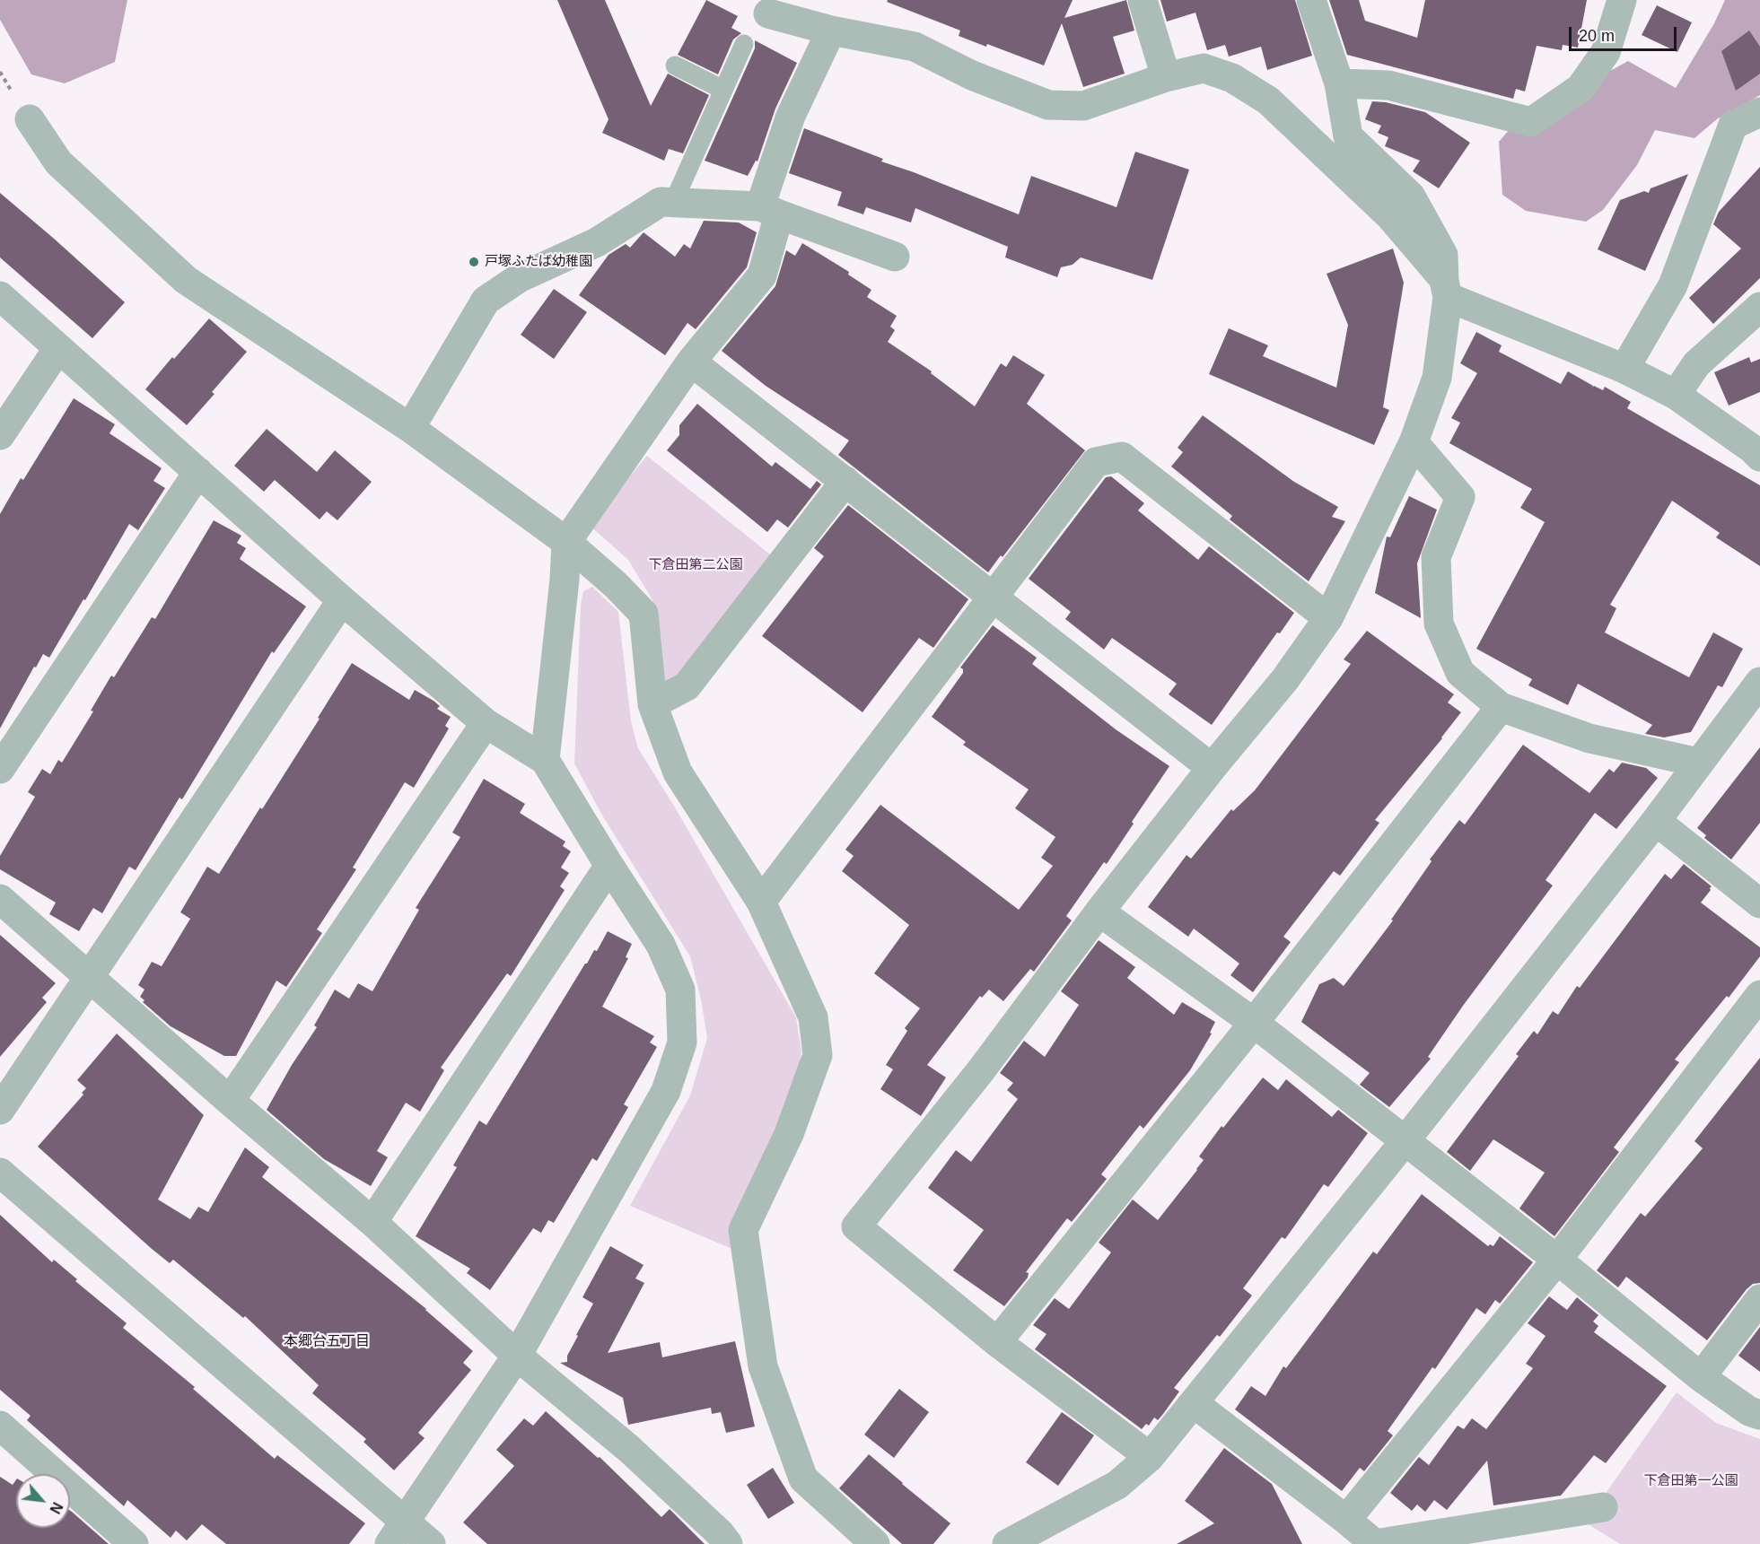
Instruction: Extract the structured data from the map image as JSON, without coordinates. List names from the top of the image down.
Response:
{
  "districts": ["本郷台五丁目"],
  "parks": ["下倉田第二公園", "下倉田第一公園"],
  "places": ["戸塚ふたば幼稚園"],
  "scale_bar": "20 m",
  "north": "bottom right"
}
